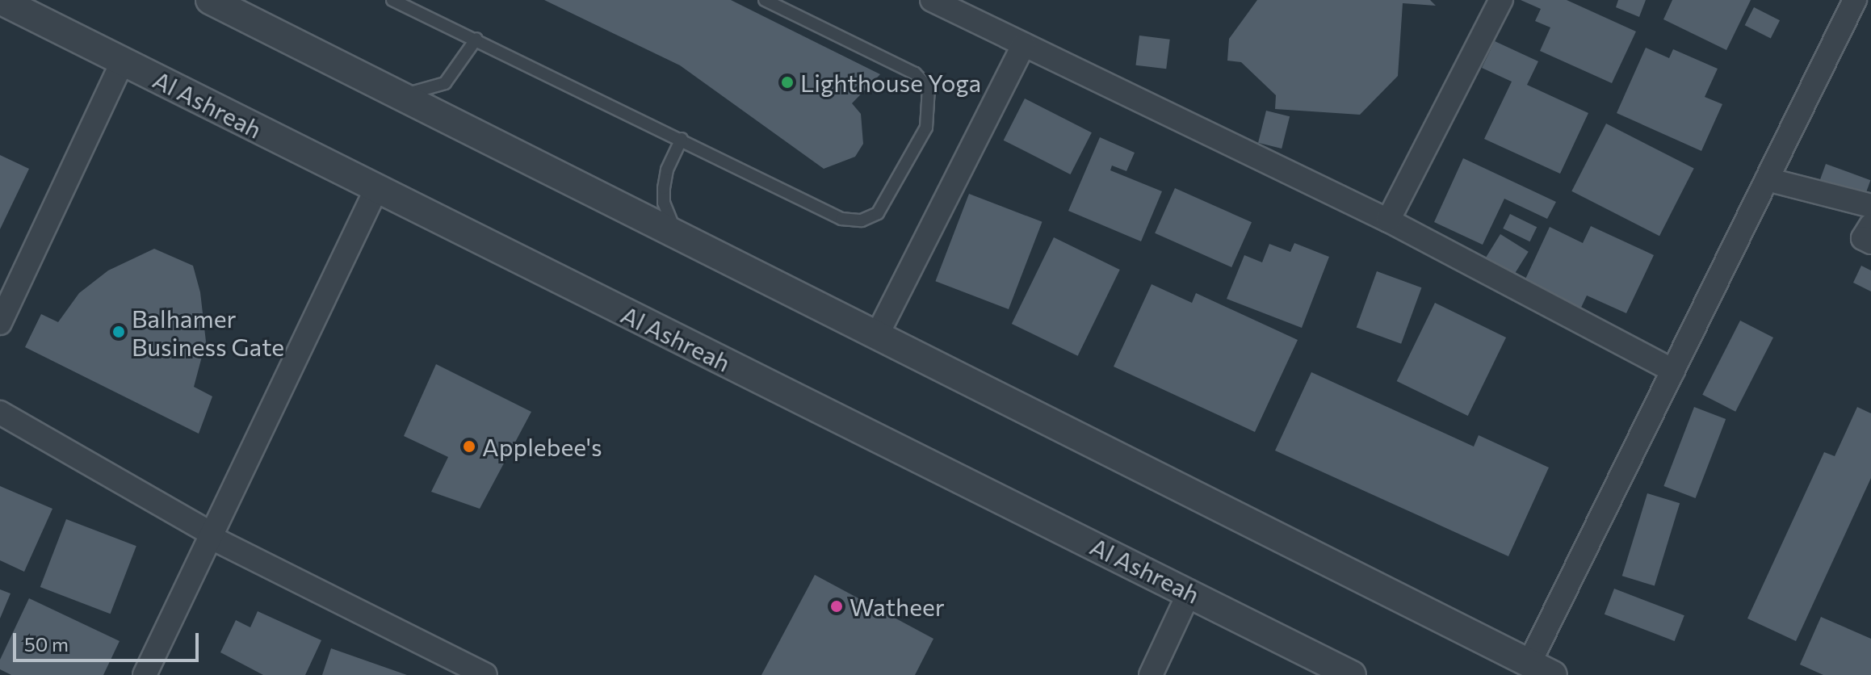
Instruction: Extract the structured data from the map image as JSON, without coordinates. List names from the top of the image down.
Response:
{
  "streets": {
    "street": ["Al Ashreah"]
  },
  "places": [
    "Lighthouse Yoga",
    "Balhamer Business Gate",
    "Applebee's",
    "Watheer"
  ],
  "scale_bar": "50 m"
}
